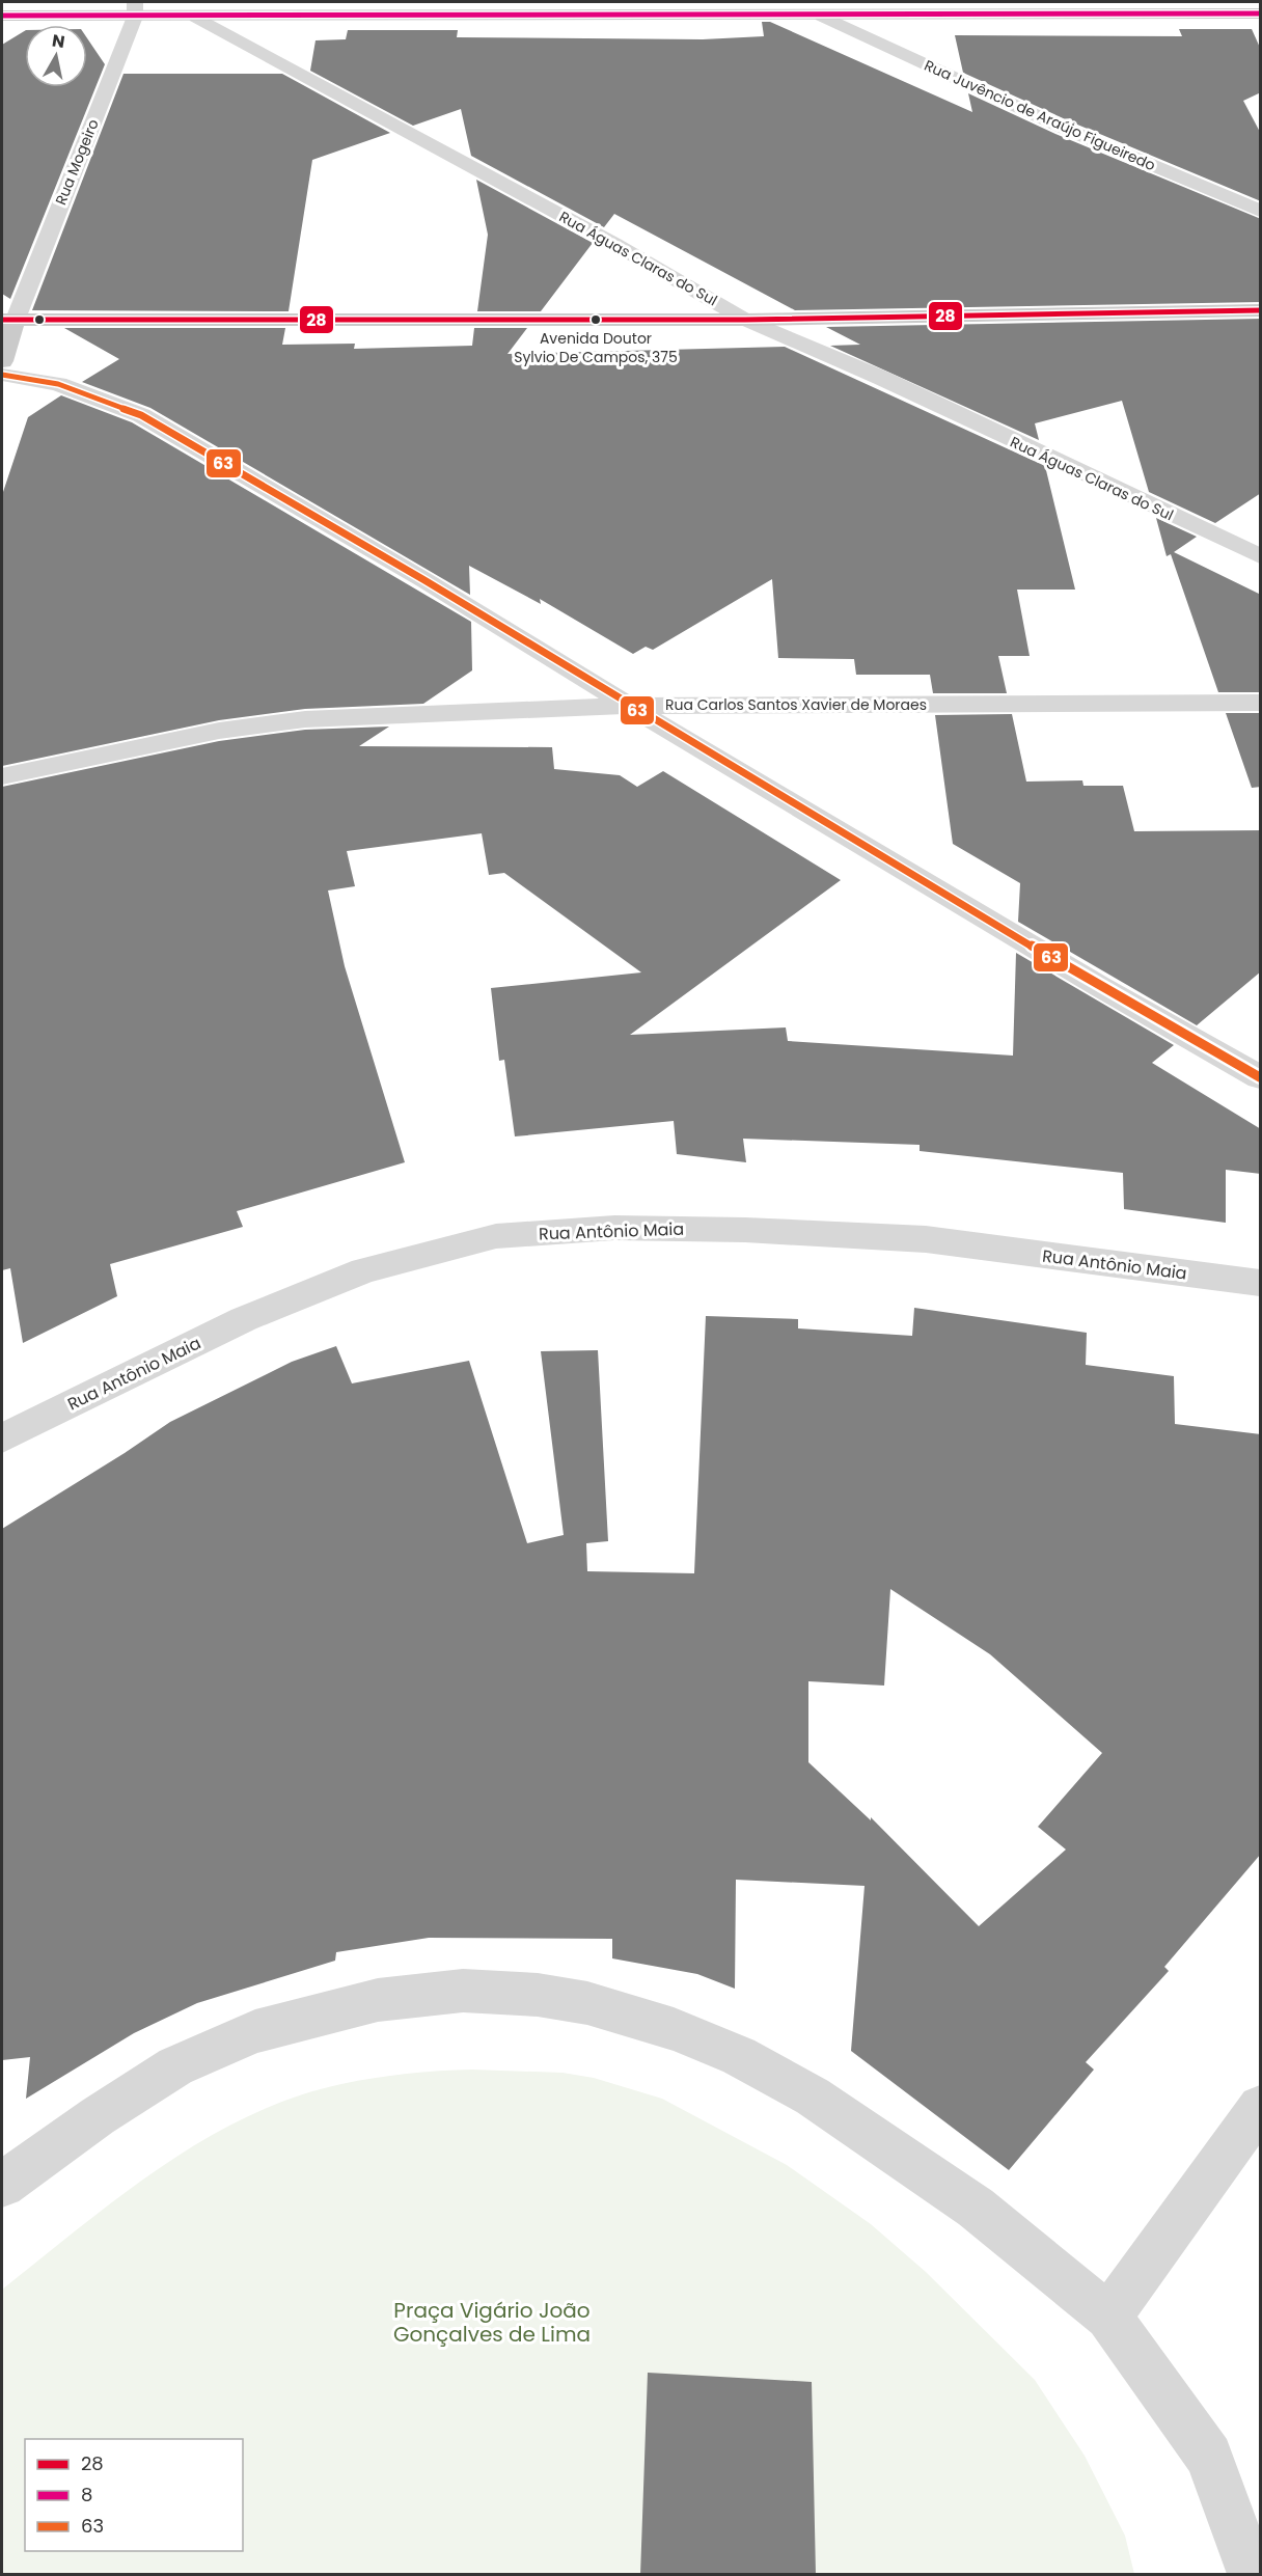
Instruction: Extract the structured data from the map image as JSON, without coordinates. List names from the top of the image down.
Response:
{
  "streets": {
    "street": [
      "Rua Juvêncio de Araújo Figueiredo",
      "Rua Mogeiro",
      "Rua Águas Claras do Sul",
      "Rua Carlos Santos Xavier de Moraes",
      "Rua Antônio Maia"
    ]
  },
  "parks": ["Praça Vigário João Gonçalves de Lima"],
  "places": ["Avenida Doutor Sylvio De Campos, 375"],
  "lines": ["transit line 8", "transit line 28", "transit line 63"],
  "legend": ["28", "8", "63"],
  "north": "top"
}
